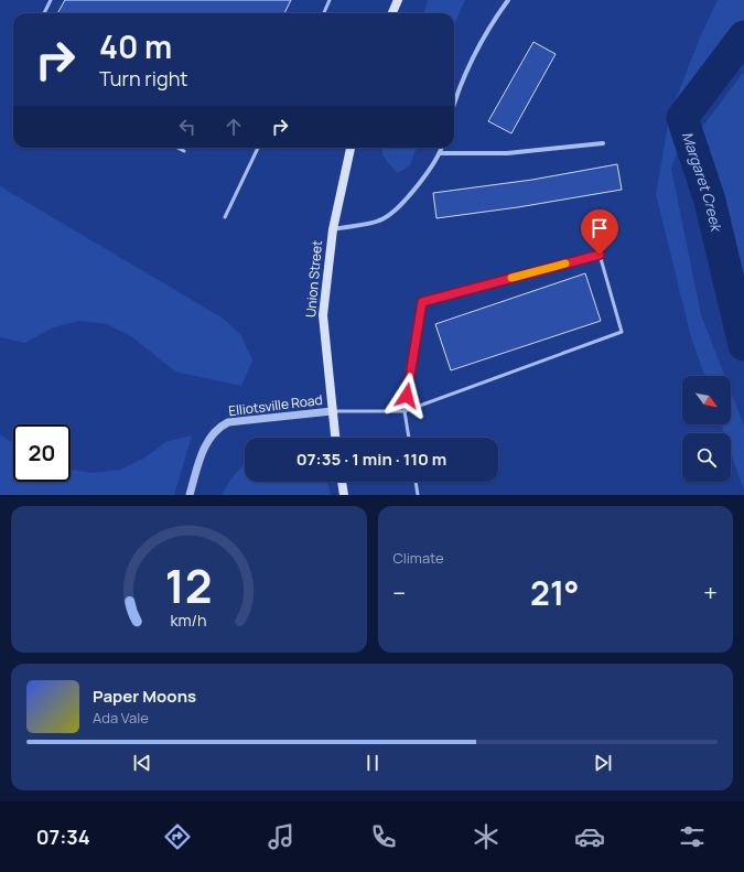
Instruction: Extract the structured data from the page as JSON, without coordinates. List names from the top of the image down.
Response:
{
  "streets": {
    "main road": ["Union Street"],
    "street": ["Elliotsville Road"]
  },
  "crossings": [
    ["Union Street", "Elliotsville Road"]
  ],
  "water": ["Margaret Creek"],
  "north": "bottom right",
  "page": {
    "turn": ["40 m", "Turn right"],
    "limit": "20",
    "trip": "07:35 · 1 min · 110 m",
    "tile": "Climate",
    "heat": ["−", "21°", "+"],
    "song": ["Paper Moons", "Ada Vale"],
    "tabs": "07:34",
    "gauge": ["12", "km/h"]
  }
}
